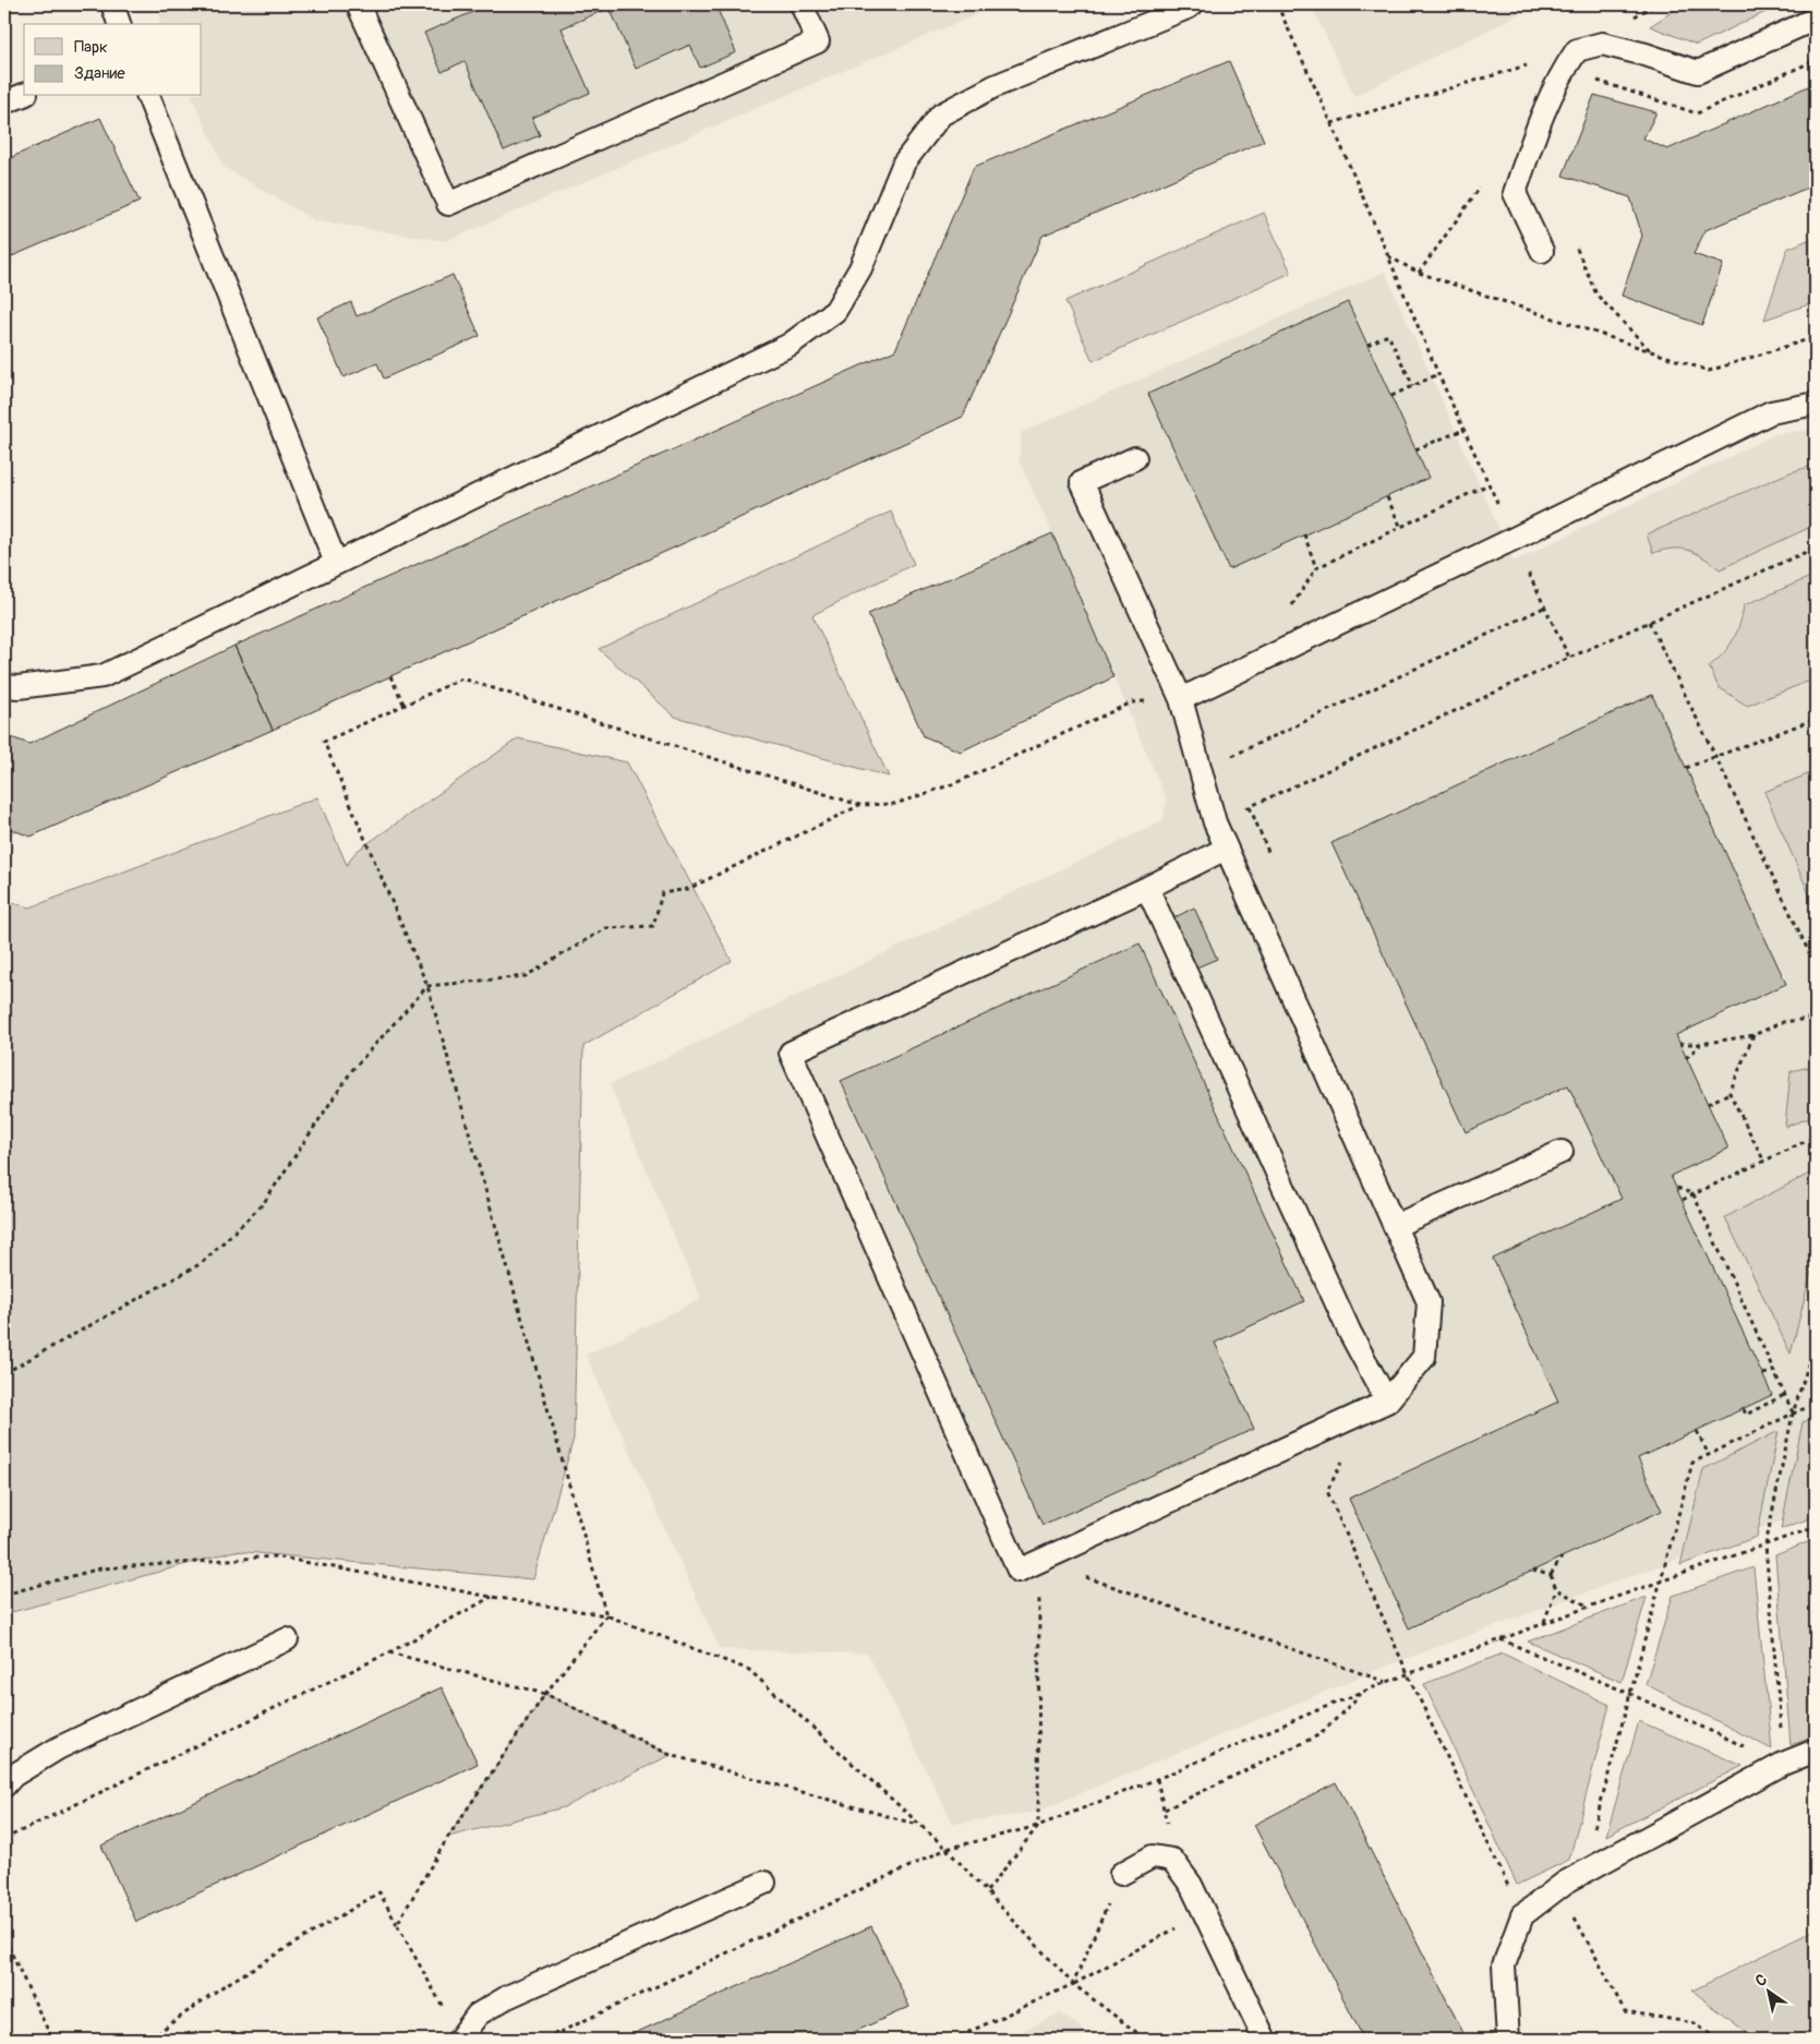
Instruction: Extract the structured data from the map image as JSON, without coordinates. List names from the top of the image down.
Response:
{
  "legend": ["Парк", "Здание"],
  "north": "top left"
}
